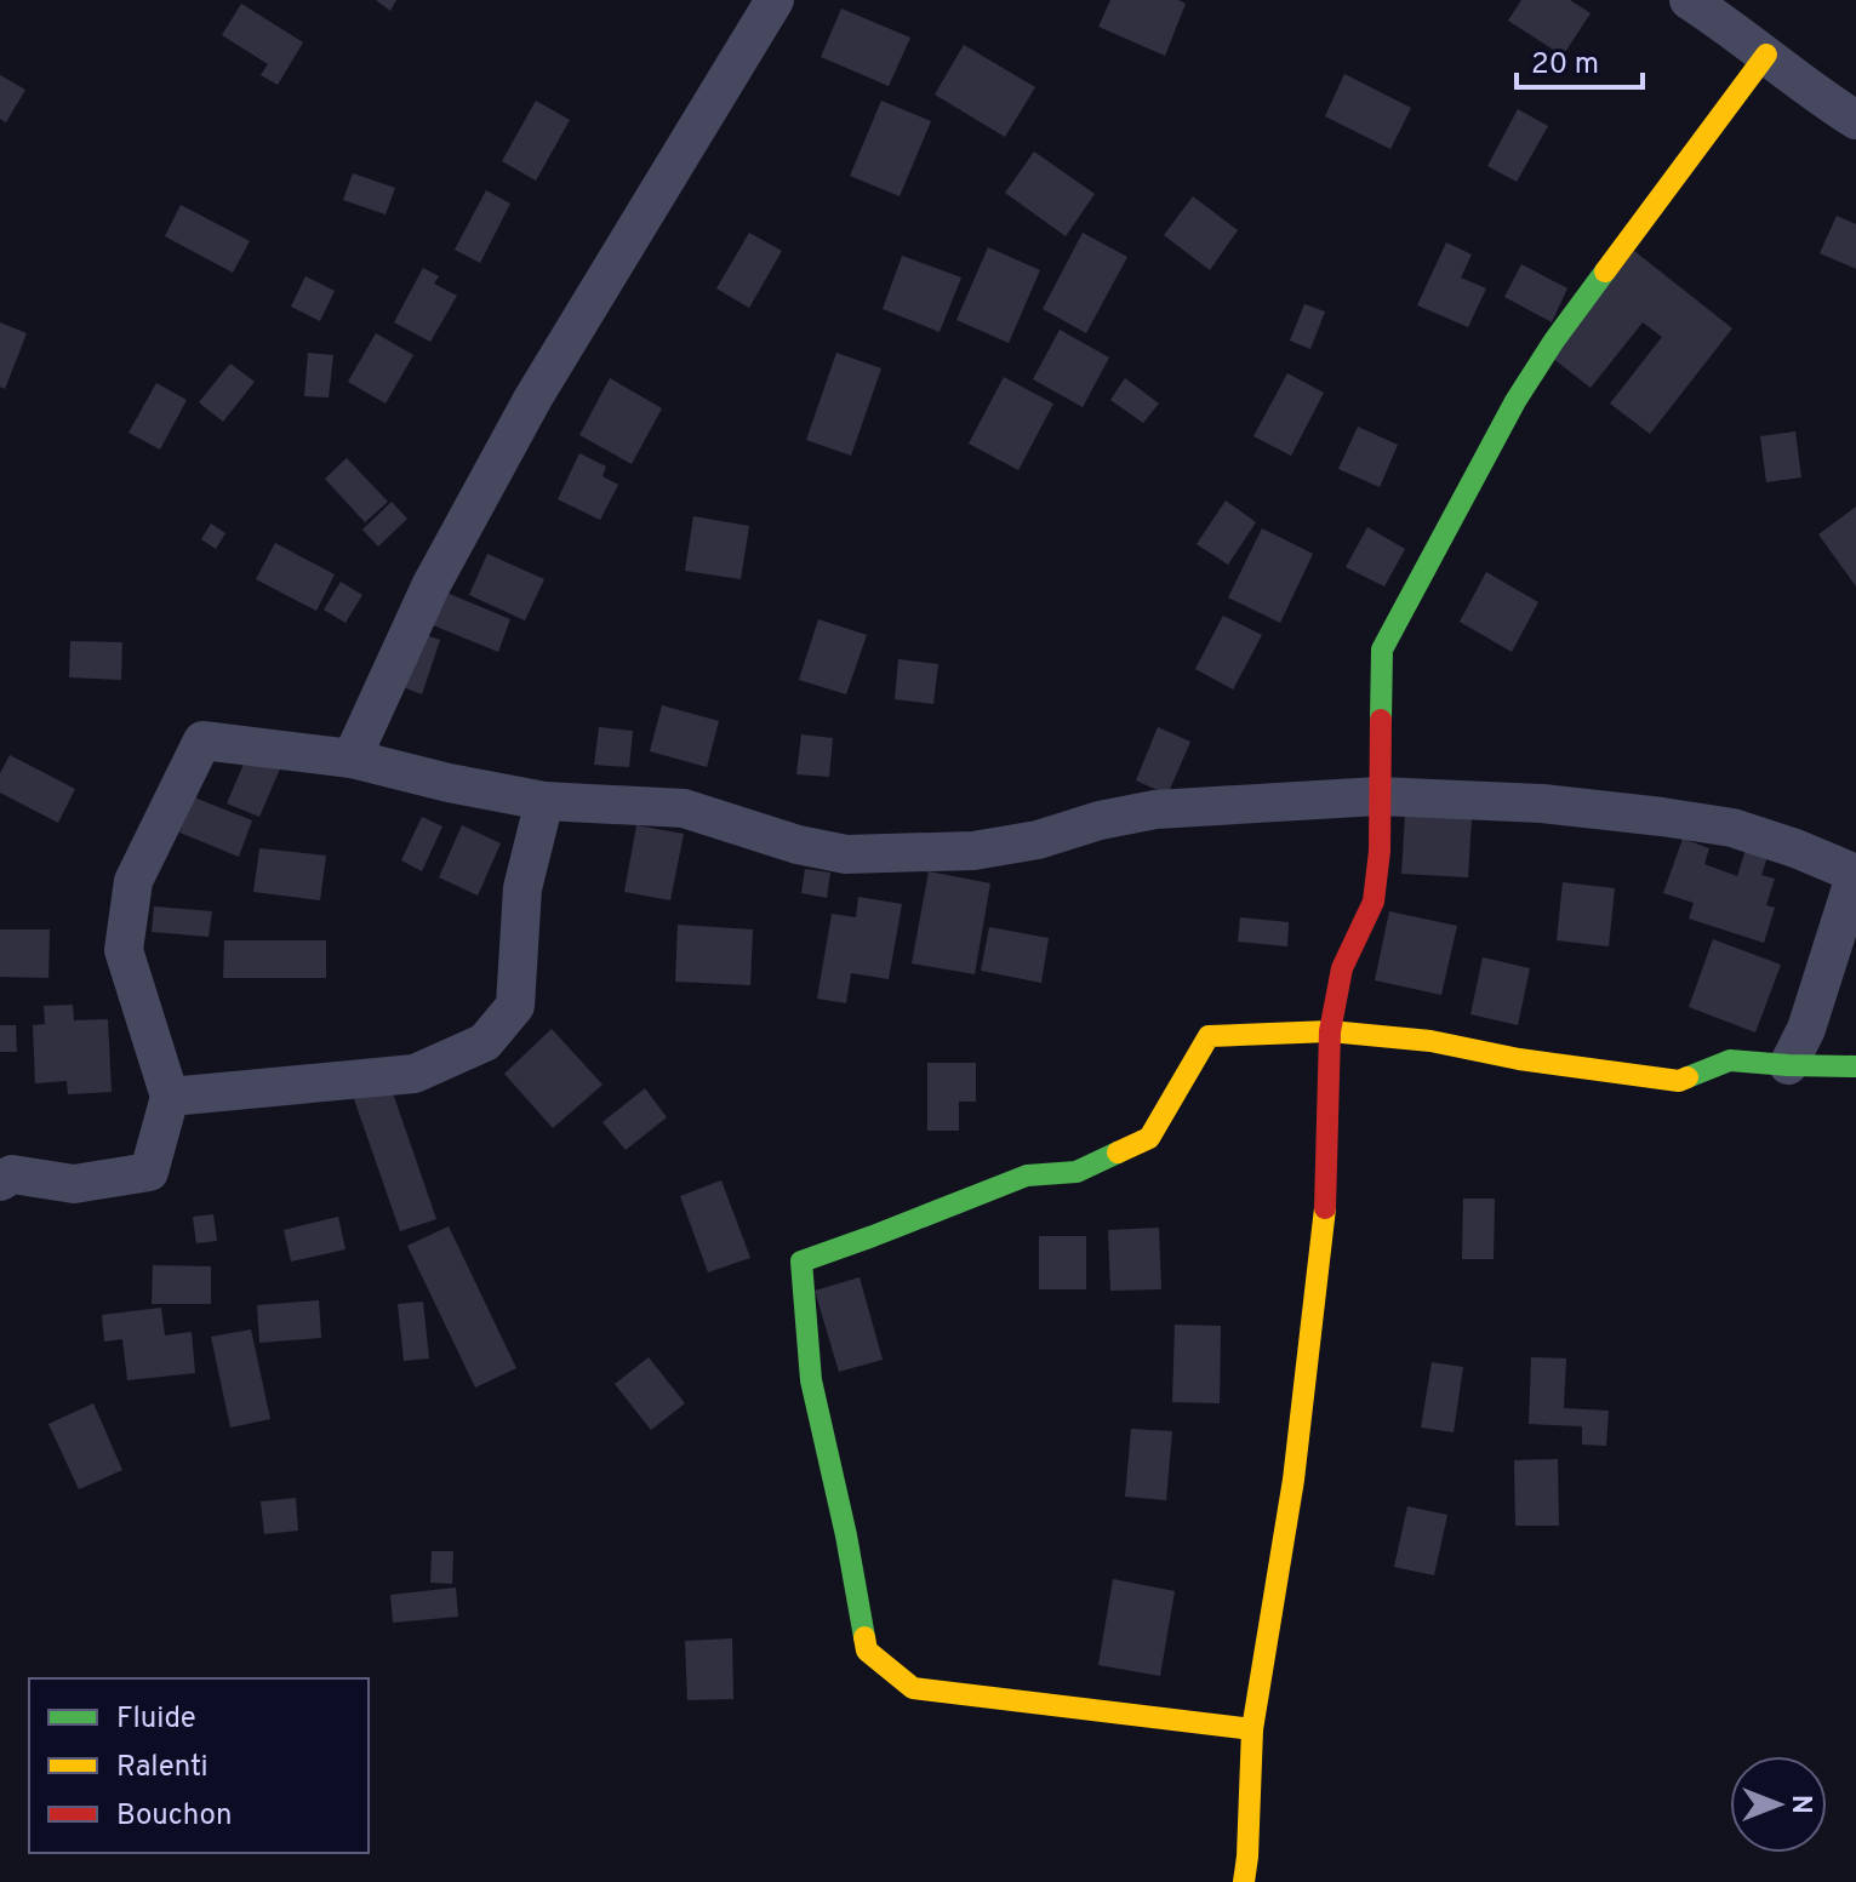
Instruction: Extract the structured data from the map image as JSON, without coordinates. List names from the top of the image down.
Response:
{
  "legend": ["Fluide", "Ralenti", "Bouchon"],
  "scale_bar": "20 m",
  "north": "right"
}
